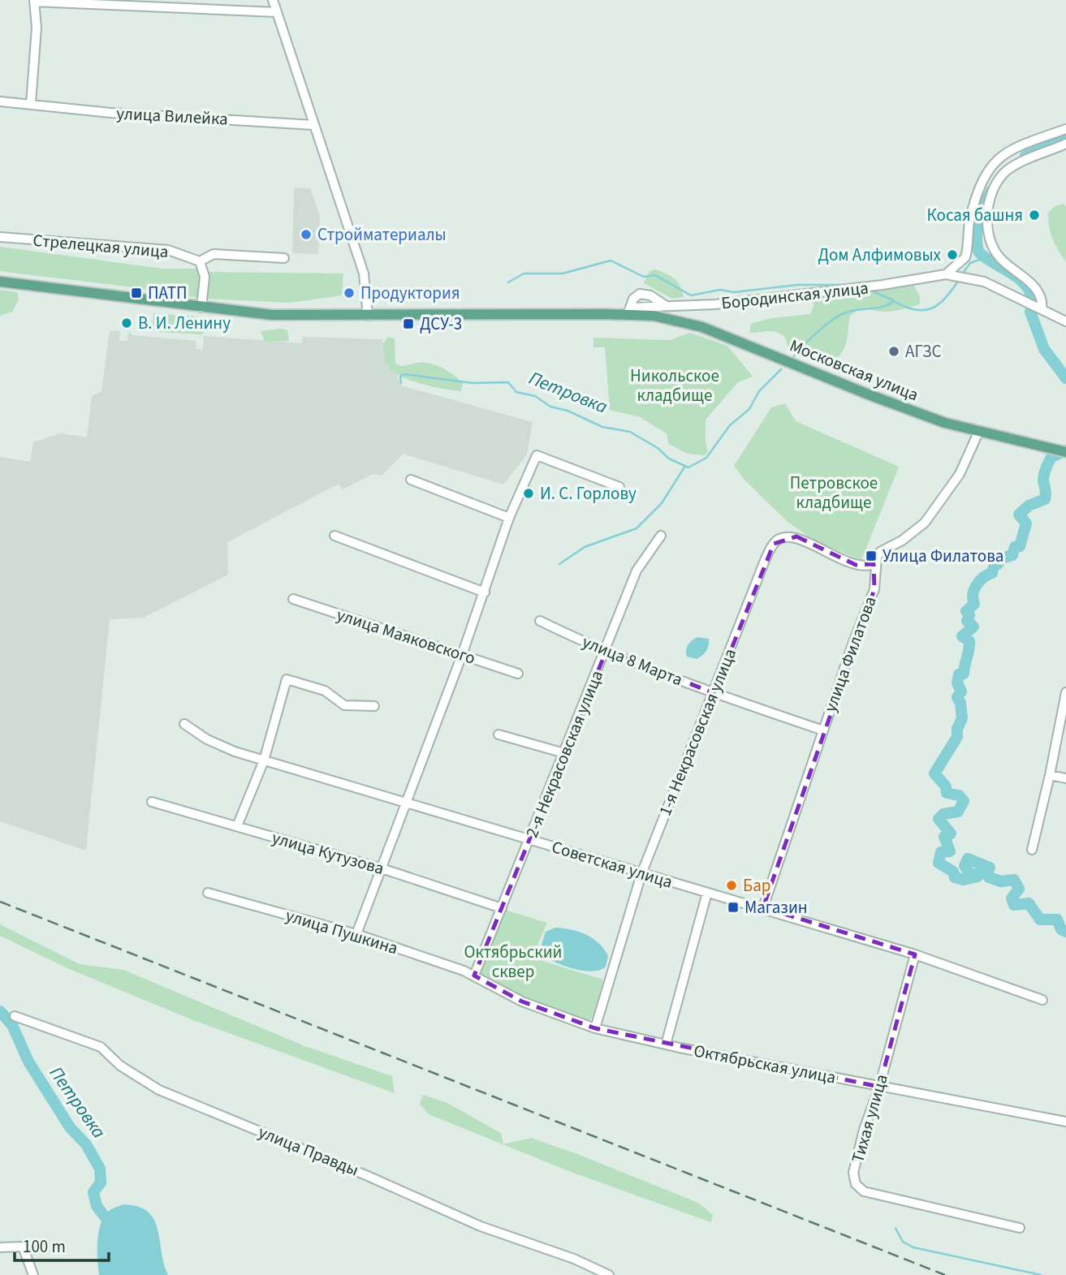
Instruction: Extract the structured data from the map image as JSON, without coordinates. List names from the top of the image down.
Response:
{
  "streets": {
    "main road": ["Московская улица"],
    "street": [
      "улица Вилейка",
      "Стрелецкая улица",
      "Бородинская улица",
      "улица Маяковского",
      "улица Филатова",
      "улица 8 Марта",
      "1-я Некрасовская улица",
      "2-я Некрасовская улица",
      "улица Кутузова",
      "Советская улица",
      "улица Пушкина",
      "Октябрьская улица",
      "Тихая улица",
      "улица Правды"
    ]
  },
  "crossings": [
    ["Бородинская улица", "Московская улица"],
    ["улица Филатова", "улица 8 Марта"],
    ["улица Филатова", "1-я Некрасовская улица"],
    ["улица Филатова", "Советская улица"],
    ["улица 8 Марта", "1-я Некрасовская улица"],
    ["улица 8 Марта", "2-я Некрасовская улица"],
    ["1-я Некрасовская улица", "Советская улица"],
    ["1-я Некрасовская улица", "Октябрьская улица"],
    ["2-я Некрасовская улица", "улица Кутузова"],
    ["2-я Некрасовская улица", "Советская улица"],
    ["2-я Некрасовская улица", "улица Пушкина"],
    ["2-я Некрасовская улица", "Октябрьская улица"],
    ["Советская улица", "Тихая улица"],
    ["улица Пушкина", "Октябрьская улица"],
    ["Октябрьская улица", "Тихая улица"]
  ],
  "water": ["Петровка"],
  "parks": ["Никольское кладбище", "Петровское кладбище", "Октябрьский сквер"],
  "places": {
    "other": [
      "Косая башня",
      "Стройматериалы",
      "Дом Алфимовых",
      "Продуктория",
      "В. И. Ленину",
      "АГЗС",
      "И. С. Горлову",
      "Бар"
    ],
    "transit": [
      "ПАТП",
      "ДСУ-3",
      "Улица Филатова",
      "Магазин"
    ]
  },
  "scale_bar": "100 m"
}
